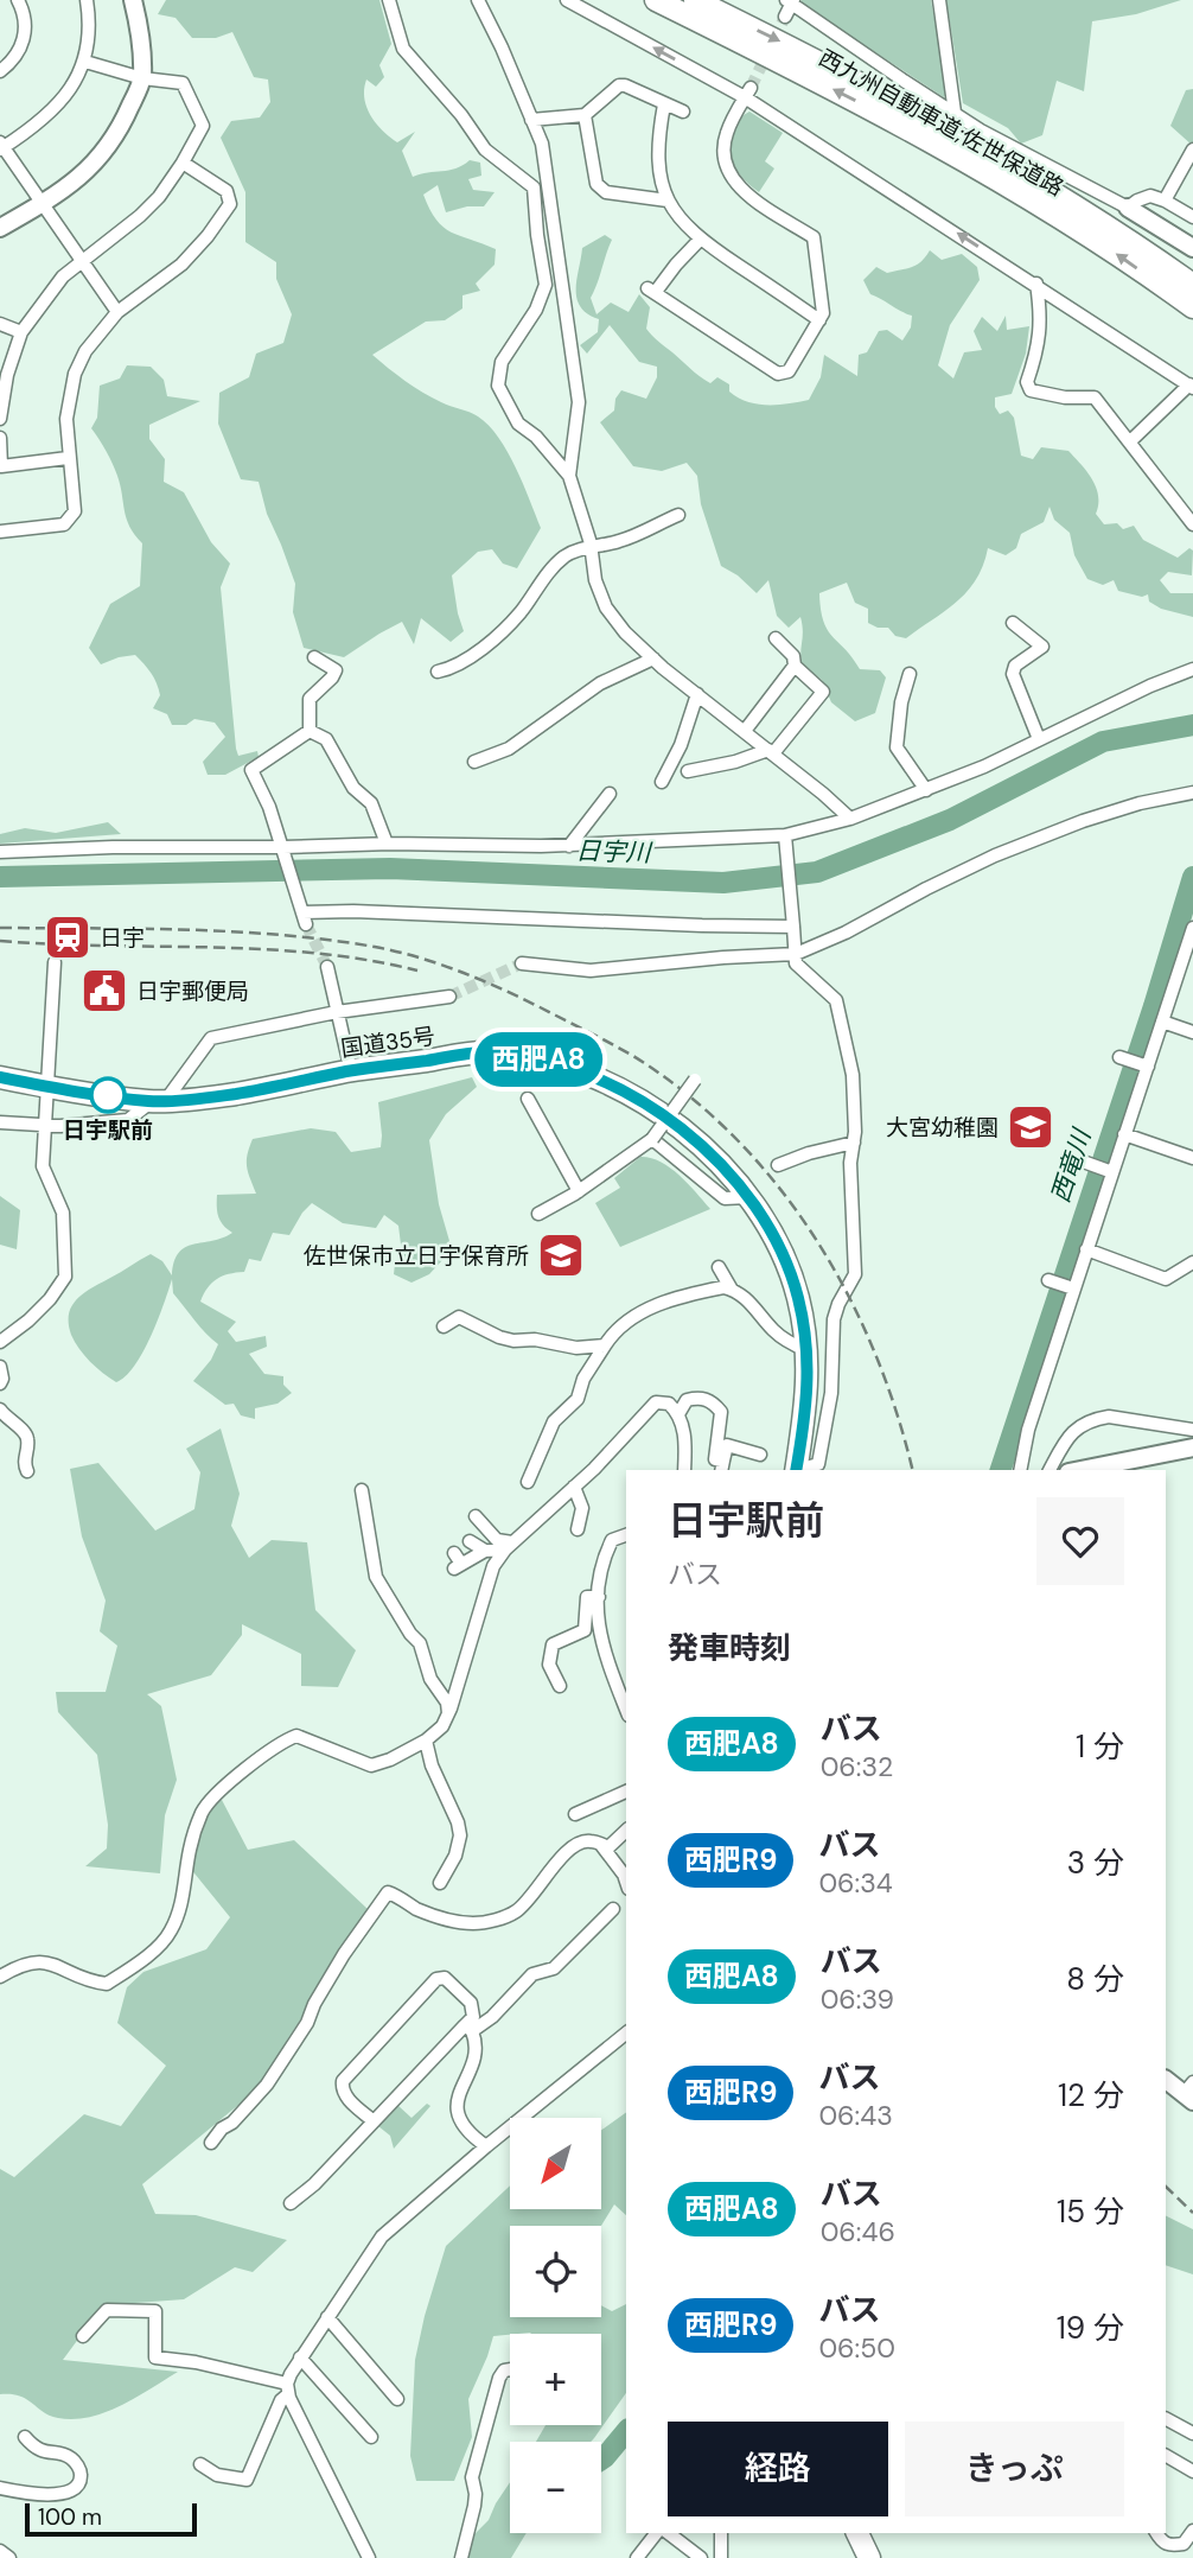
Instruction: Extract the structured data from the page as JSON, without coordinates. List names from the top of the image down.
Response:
{
  "streets": {
    "highway": ["西九州自動車道;佐世保道路", "国道35号"]
  },
  "water": ["日宇川", "西竜川"],
  "places": {
    "station": ["日宇"],
    "public building": ["日宇郵便局"],
    "other": ["日宇駅前"],
    "school or university": ["大宮幼稚園", "佐世保市立日宇保育所"]
  },
  "lines": ["bus line 西肥A8"],
  "scale_bar": "100 m",
  "north": "bottom left",
  "page": {
    "on_map": "西肥A8",
    "heading": [
      ["日宇駅前", "バス"],
      "発車時刻"
    ],
    "list": [
      {
        "mark": "西肥A8",
        "name": "バス",
        "note": "06:32",
        "value": "1 分"
      },
      {
        "mark": "西肥R9",
        "name": "バス",
        "note": "06:34",
        "value": "3 分"
      },
      {
        "mark": "西肥A8",
        "name": "バス",
        "note": "06:39",
        "value": "8 分"
      },
      {
        "mark": "西肥R9",
        "name": "バス",
        "note": "06:43",
        "value": "12 分"
      },
      {
        "mark": "西肥A8",
        "name": "バス",
        "note": "06:46",
        "value": "15 分"
      },
      {
        "mark": "西肥R9",
        "name": "バス",
        "note": "06:50",
        "value": "19 分"
      }
    ],
    "map_buttons": ["+", "−"],
    "buttons": ["経路", "きっぷ"],
    "scale": "100 m"
  }
}
